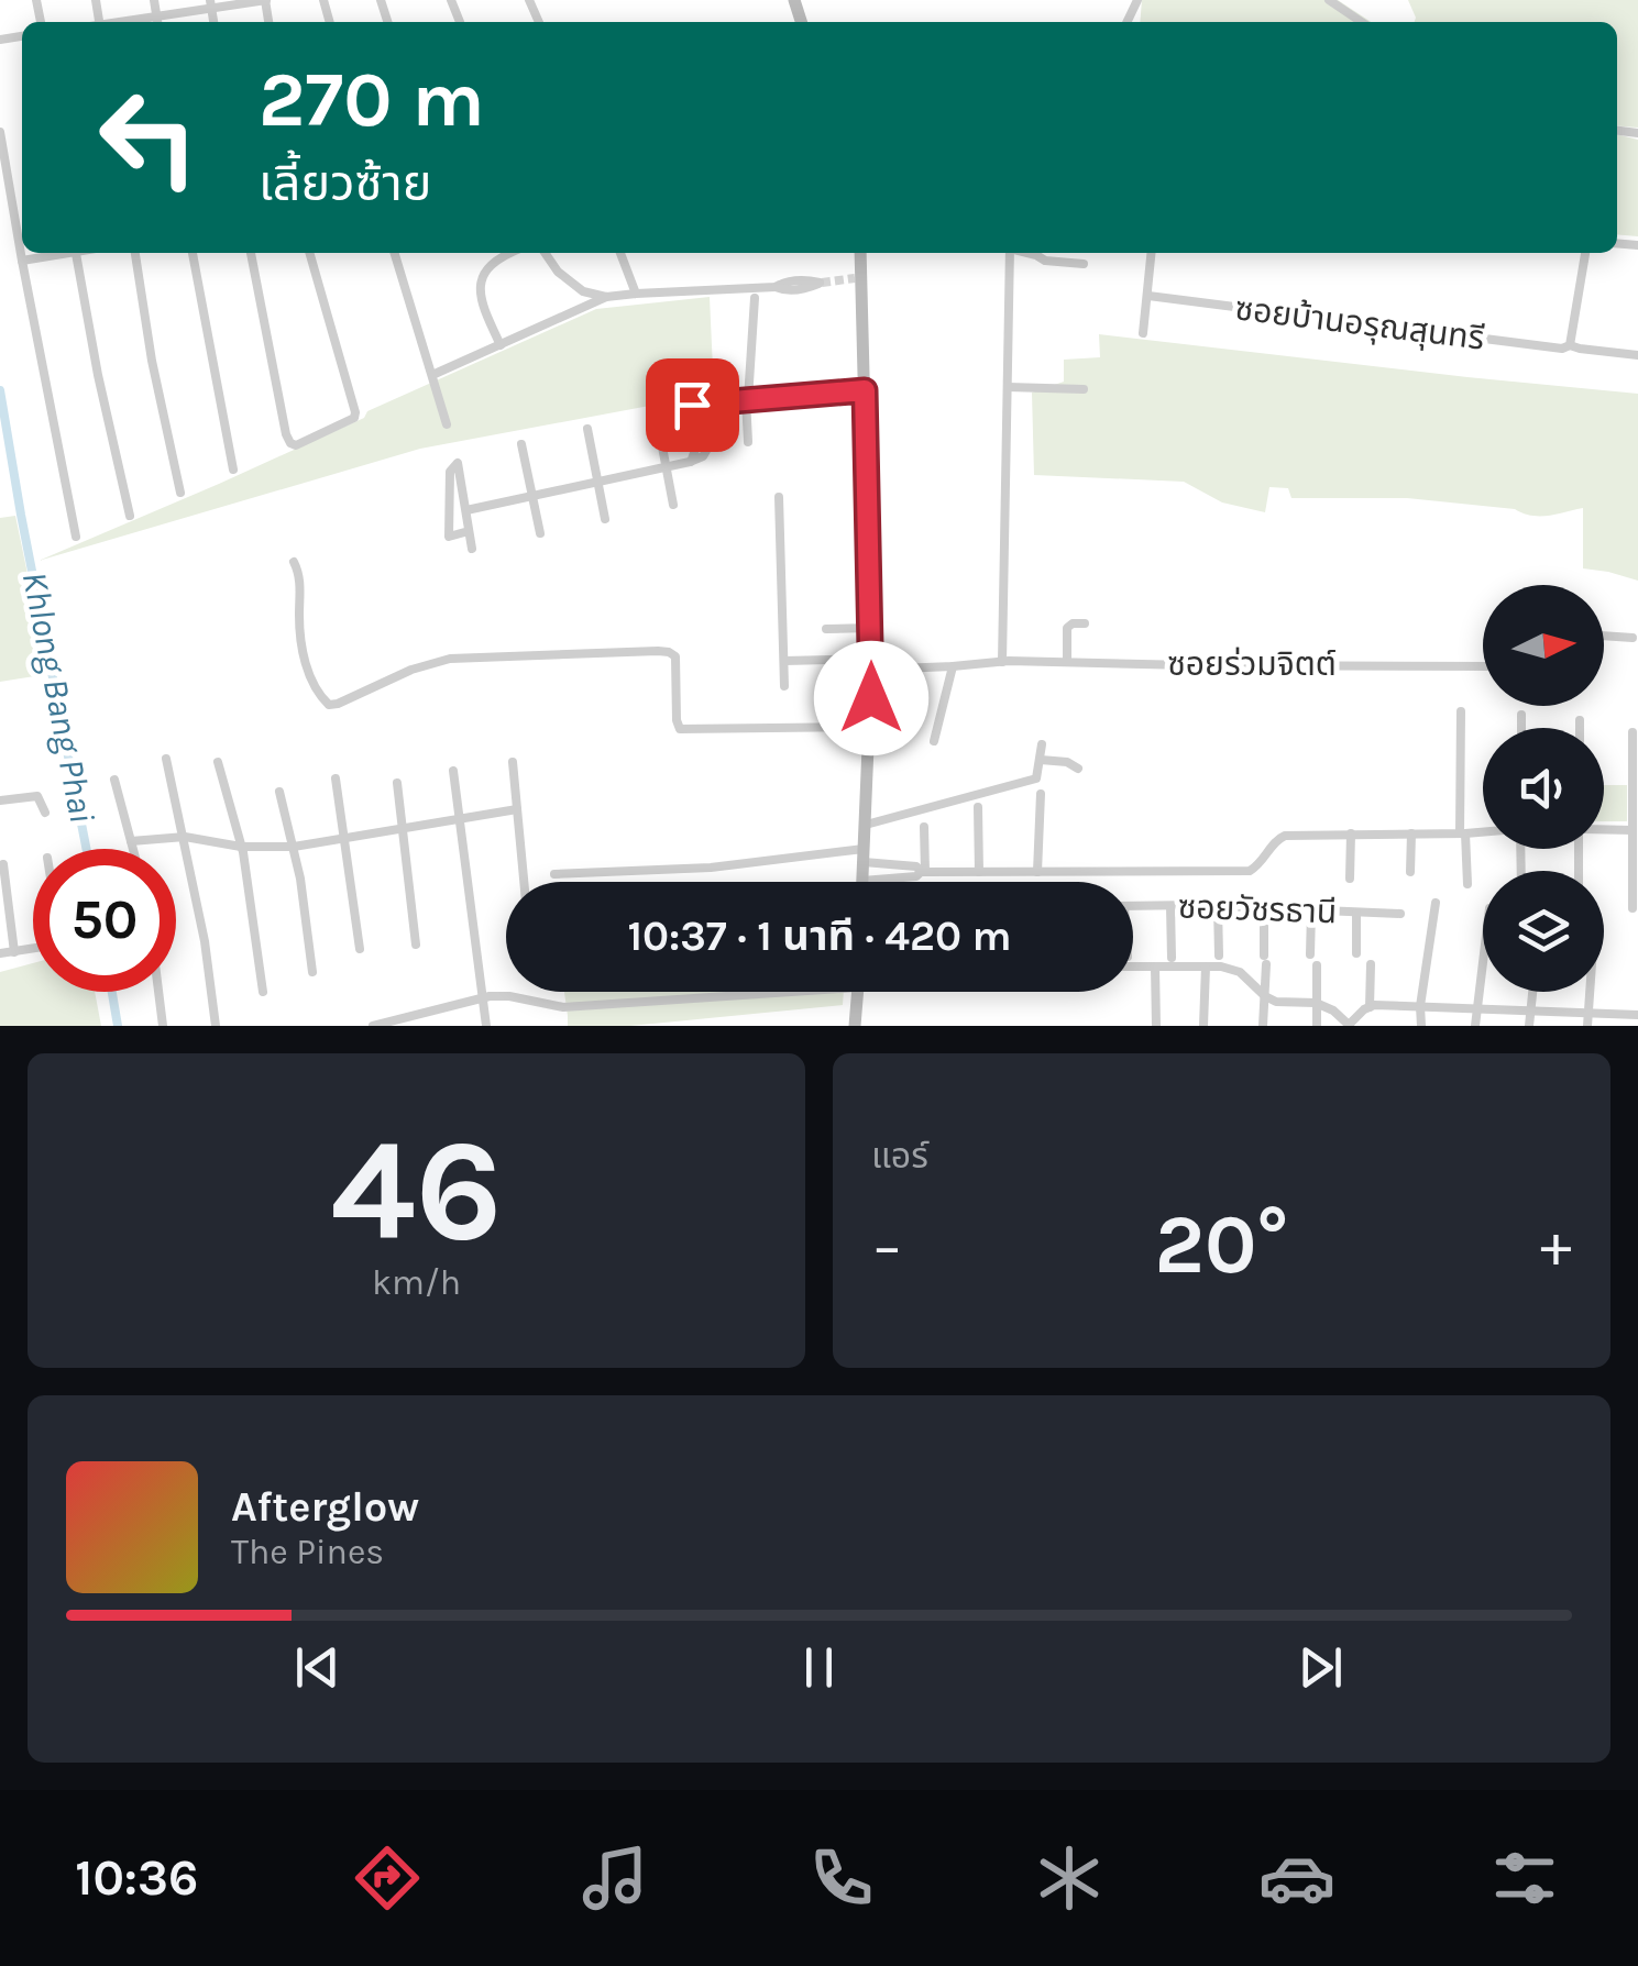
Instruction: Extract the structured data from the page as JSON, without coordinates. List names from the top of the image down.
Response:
{
  "streets": {
    "street": ["ซอยบ้านอรุณสุนทรี", "ซอยร่วมจิตต์", "ซอยวัชรธานี"]
  },
  "water": ["Khlong Bang Phai"],
  "north": "right",
  "page": {
    "turn": ["270 m", "เลี้ยวซ้าย"],
    "limit": "50",
    "trip": "10:37 · 1 นาที · 420 m",
    "tile": [
      ["46", "km/h"],
      "แอร์"
    ],
    "heat": ["−", "20°", "+"],
    "song": ["Afterglow", "The Pines"],
    "tabs": "10:36"
  }
}
